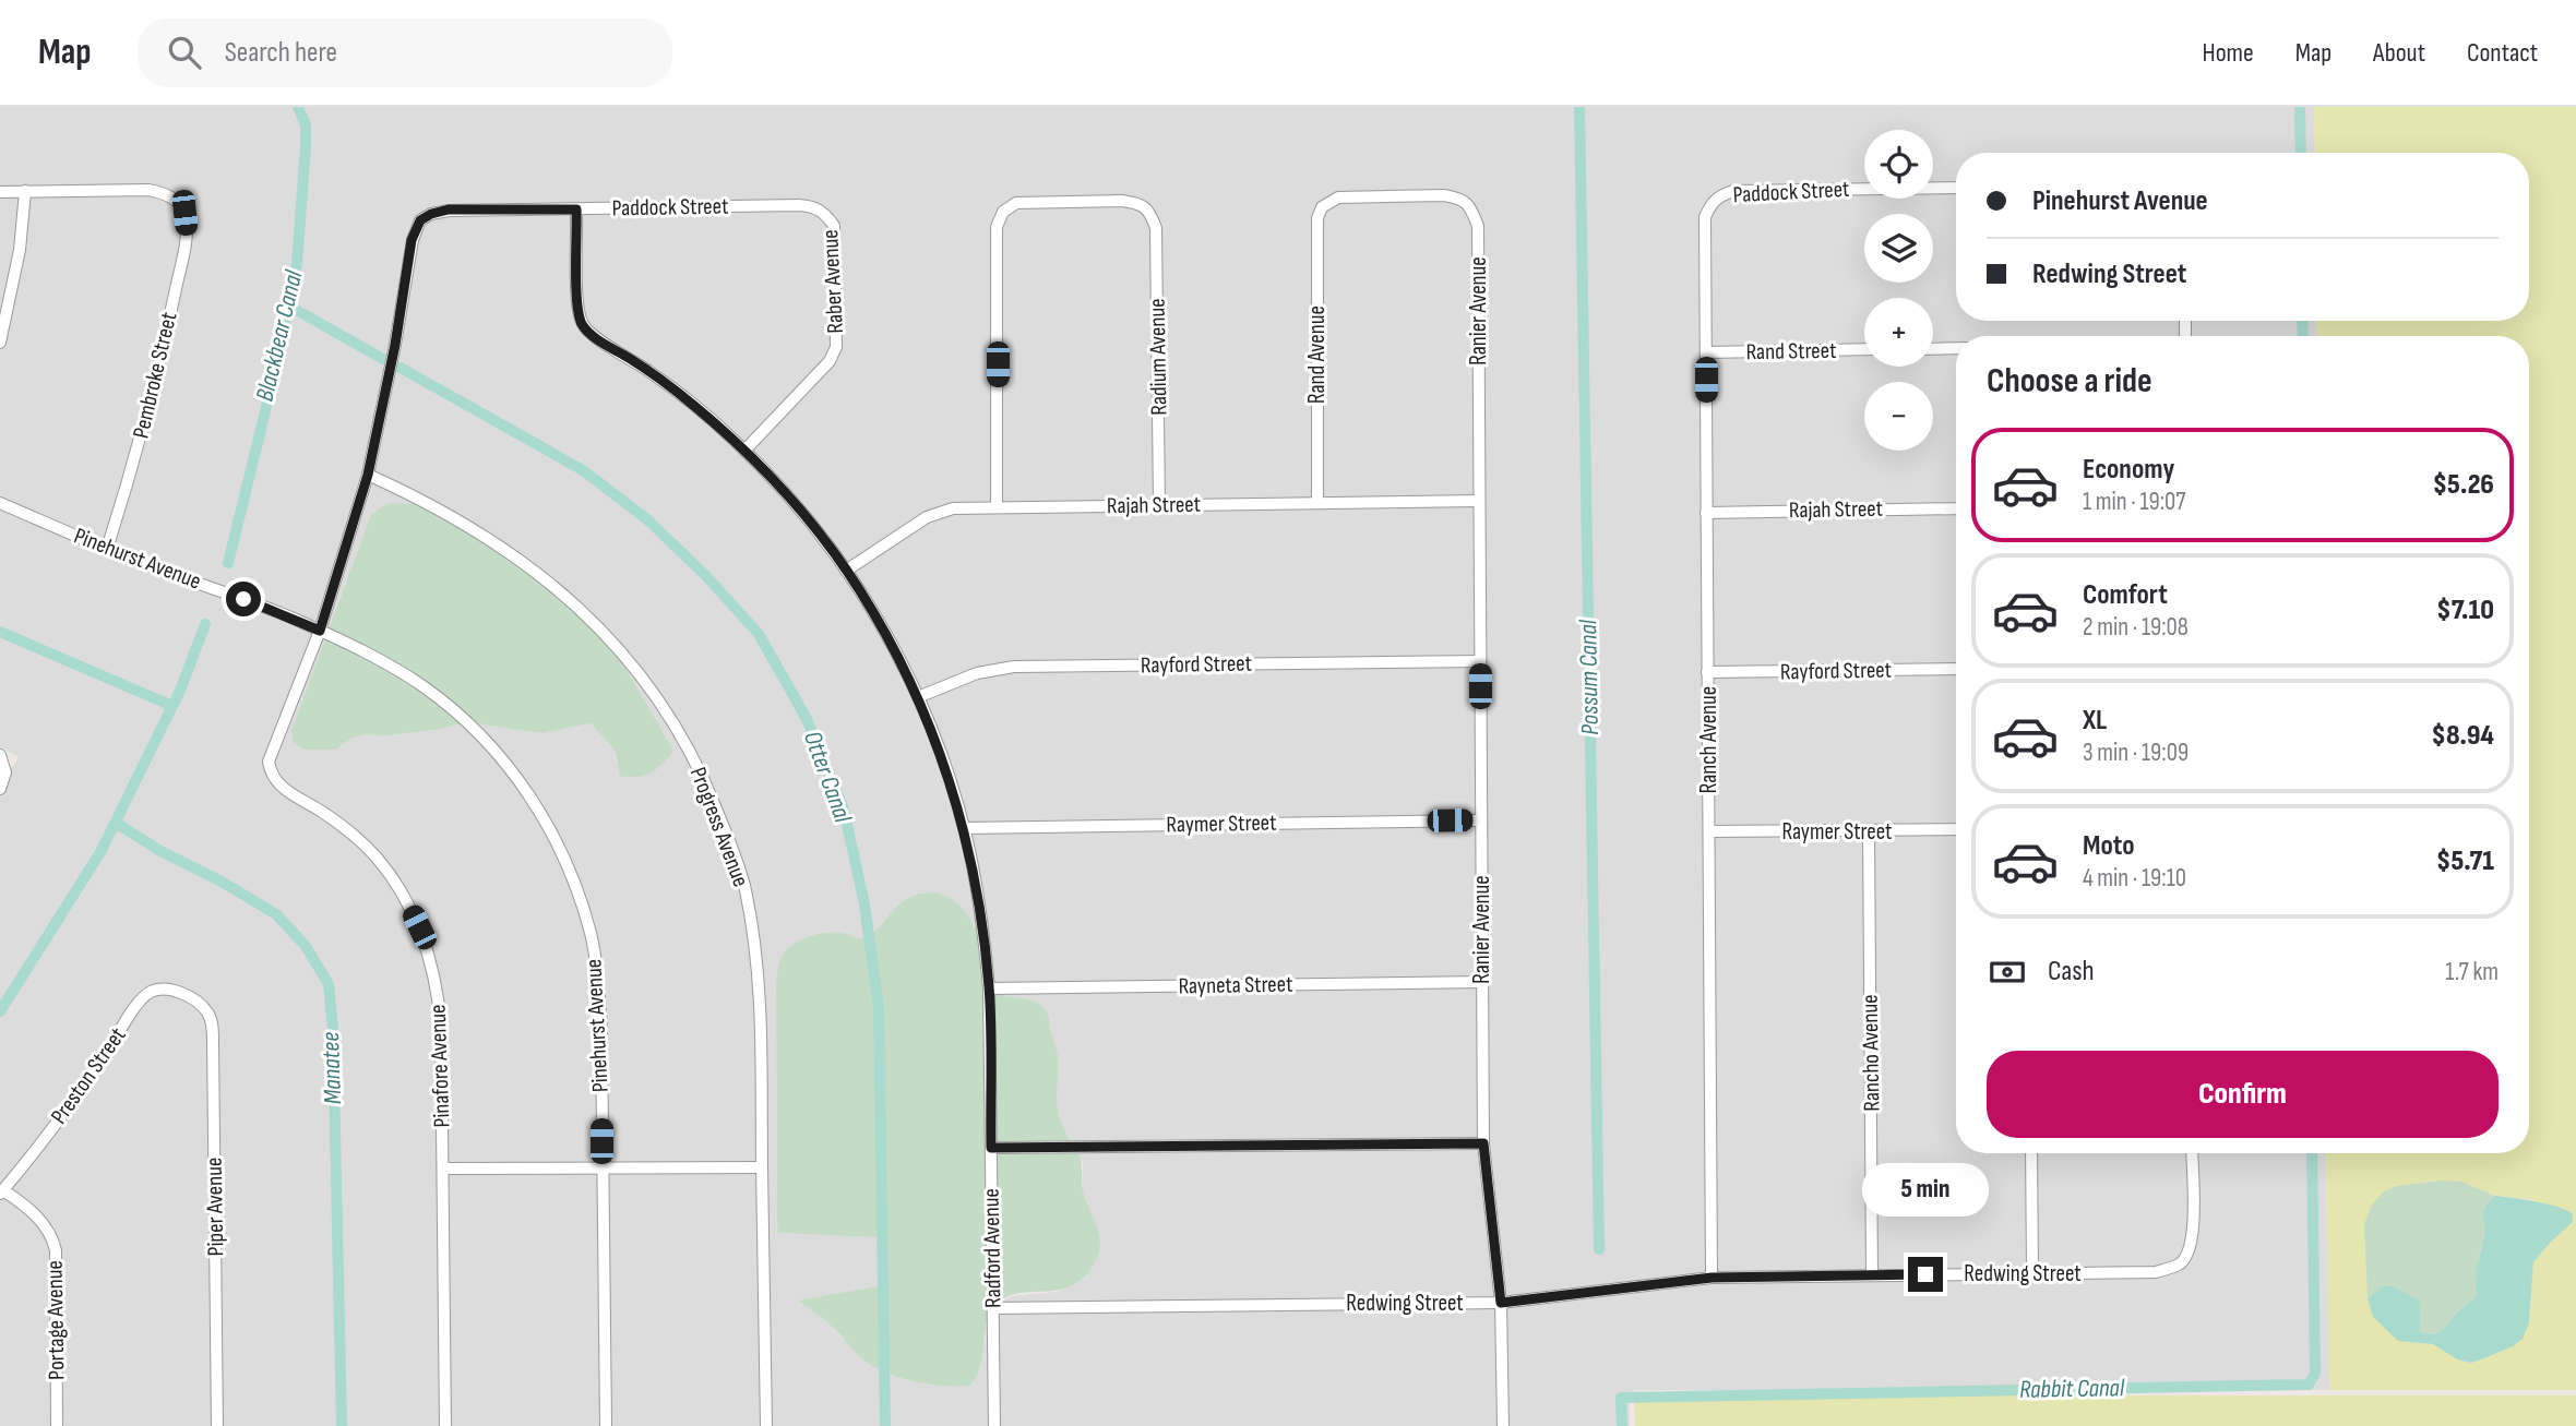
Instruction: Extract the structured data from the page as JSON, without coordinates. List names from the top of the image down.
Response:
{
  "streets": {
    "street": [
      "Paddock Street",
      "Raber Avenue",
      "Ranier Avenue",
      "Rand Street",
      "Rand Avenue",
      "Radium Avenue",
      "Pembroke Street",
      "Rajah Street",
      "Pinehurst Avenue",
      "Rayford Street",
      "Ranch Avenue",
      "Raymer Street",
      "Progress Avenue",
      "Rayneta Street",
      "Rancho Avenue",
      "Pinafore Avenue",
      "Preston Street",
      "Piper Avenue",
      "Radford Avenue",
      "Redwing Street",
      "Portage Avenue"
    ]
  },
  "crossings": [
    ["Paddock Street", "Raber Avenue"],
    ["Paddock Street", "Ranch Avenue"],
    ["Paddock Street", "Progress Avenue"],
    ["Paddock Street", "Radford Avenue"],
    ["Raber Avenue", "Radford Avenue"],
    ["Ranier Avenue", "Rand Avenue"],
    ["Ranier Avenue", "Rajah Street"],
    ["Ranier Avenue", "Rayford Street"],
    ["Ranier Avenue", "Raymer Street"],
    ["Ranier Avenue", "Rayneta Street"],
    ["Ranier Avenue", "Redwing Street"],
    ["Rand Street", "Ranch Avenue"],
    ["Rand Avenue", "Rajah Street"],
    ["Radium Avenue", "Rajah Street"],
    ["Pembroke Street", "Pinehurst Avenue"],
    ["Rajah Street", "Ranch Avenue"],
    ["Rajah Street", "Radford Avenue"],
    ["Pinehurst Avenue", "Pinafore Avenue"],
    ["Rayford Street", "Ranch Avenue"],
    ["Rayford Street", "Radford Avenue"],
    ["Ranch Avenue", "Raymer Street"],
    ["Ranch Avenue", "Redwing Street"],
    ["Raymer Street", "Rancho Avenue"],
    ["Raymer Street", "Radford Avenue"],
    ["Rayneta Street", "Radford Avenue"],
    ["Rancho Avenue", "Redwing Street"],
    ["Preston Street", "Piper Avenue"],
    ["Preston Street", "Portage Avenue"],
    ["Radford Avenue", "Redwing Street"]
  ],
  "water": [
    "Blackbear Canal",
    "Possum Canal",
    "Otter Canal",
    "Manatee",
    "Rabbit Canal"
  ],
  "page": {
    "header": "Map",
    "search": "Search here",
    "nav": [
      "Home",
      "Map",
      "About",
      "Contact"
    ],
    "map_buttons": ["+", "−"],
    "banner": ["Pinehurst Avenue", "Redwing Street"],
    "heading": "Choose a ride",
    "list": [
      {
        "name": "Economy",
        "note": "1 min · 19:07",
        "value": "$5.26"
      },
      {
        "name": "Comfort",
        "note": "2 min · 19:08",
        "value": "$7.10"
      },
      {
        "name": "XL",
        "note": "3 min · 19:09",
        "value": "$8.94"
      },
      {
        "name": "Moto",
        "note": "4 min · 19:10",
        "value": "$5.71"
      }
    ],
    "pay": ["Cash", "1.7 km"],
    "buttons": "Confirm",
    "bubble": "5 min"
  }
}
